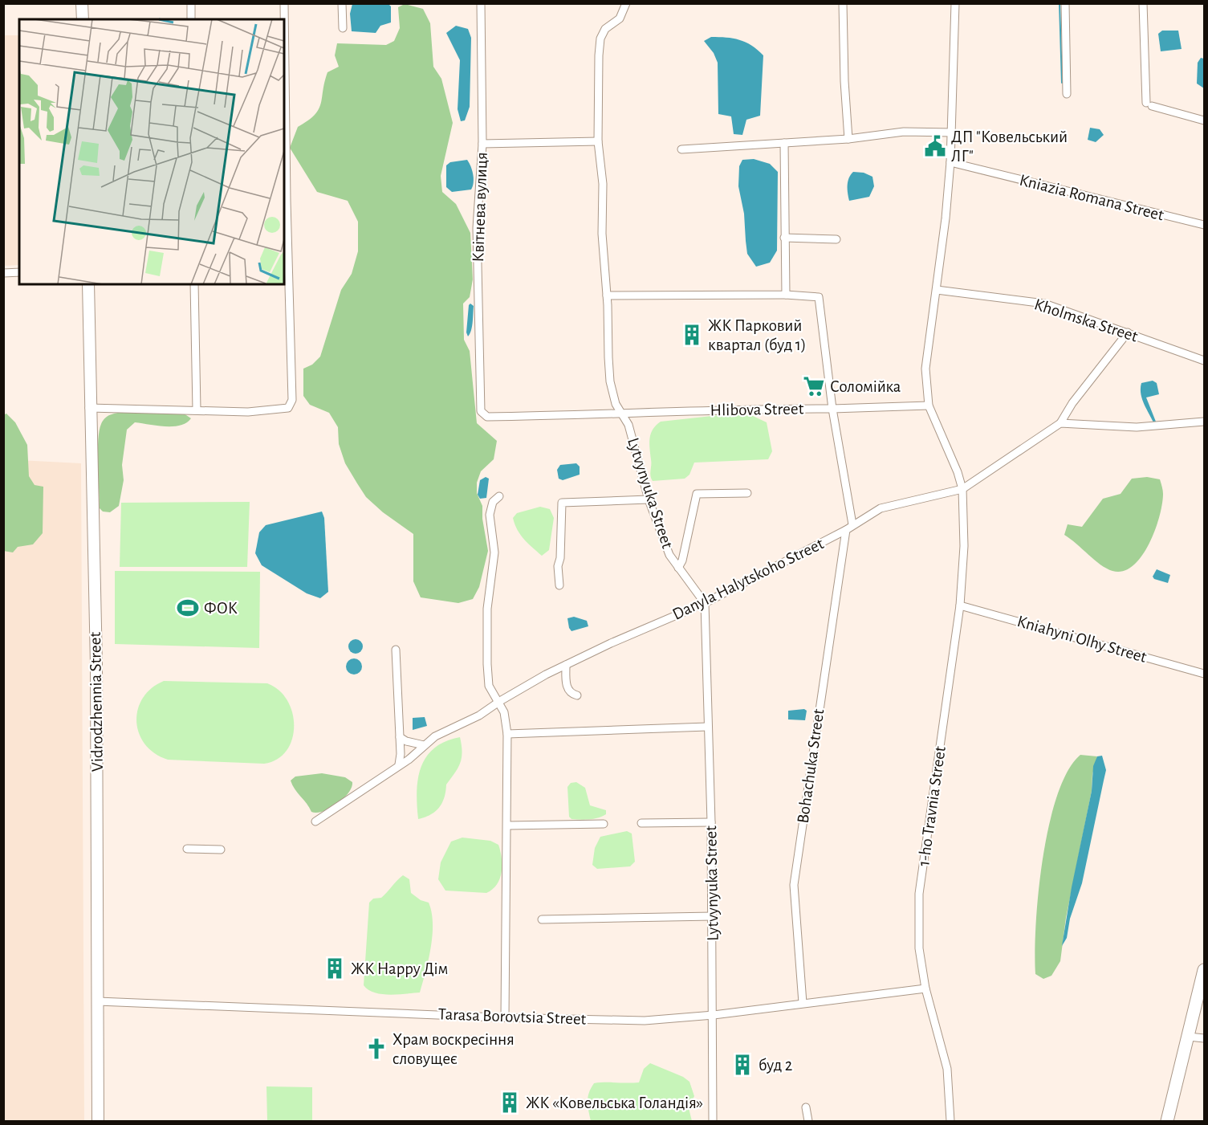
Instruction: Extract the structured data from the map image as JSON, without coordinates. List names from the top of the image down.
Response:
{
  "streets": {
    "street": [
      "Kniazia Romana Street",
      "Квітнева вулиця",
      "Kholmska Street",
      "Hlibova Street",
      "Lytvynyuka Street",
      "Danyla Halytskoho Street",
      "Kniahyni Olhy Street",
      "Vidrodzhennia Street",
      "Bohachuka Street",
      "1-ho Travnia Street",
      "Tarasa Borovtsia Street"
    ]
  },
  "crossings": [
    ["Квітнева вулиця", "Hlibova Street"],
    ["Hlibova Street", "Lytvynyuka Street"],
    ["Lytvynyuka Street", "Danyla Halytskoho Street"],
    ["Lytvynyuka Street", "Tarasa Borovtsia Street"],
    ["Danyla Halytskoho Street", "Bohachuka Street"],
    ["Danyla Halytskoho Street", "1-ho Travnia Street"],
    ["Kniahyni Olhy Street", "1-ho Travnia Street"],
    ["Vidrodzhennia Street", "Tarasa Borovtsia Street"],
    ["Bohachuka Street", "Tarasa Borovtsia Street"],
    ["1-ho Travnia Street", "Tarasa Borovtsia Street"]
  ],
  "places": {
    "public building": ["ДП \"Ковельський ЛГ\""],
    "building": [
      "ЖК Парковий квартал (буд 1)",
      "ЖК Happy Дім",
      "буд 2",
      "ЖК «Ковельська Голандія»"
    ],
    "supermarket": ["Соломійка"],
    "sports": ["ФОК"],
    "church": ["Храм воскресіння словущеє"]
  }
}
